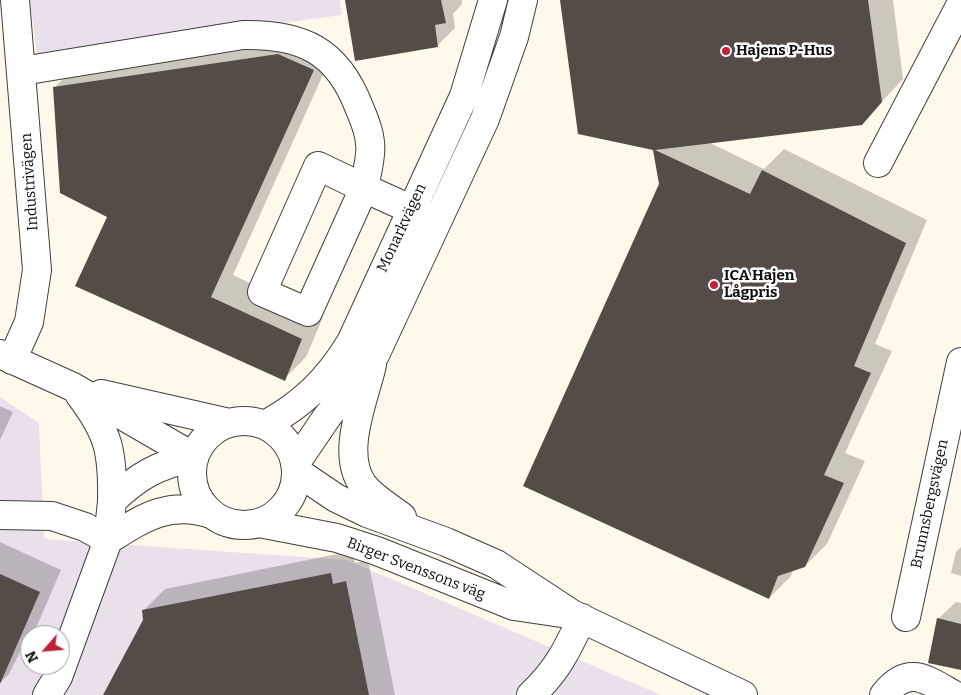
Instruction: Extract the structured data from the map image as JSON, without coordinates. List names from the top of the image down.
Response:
{
  "streets": {
    "street": [
      "Industrivägen",
      "Monarkvägen",
      "Brunnsbergsvägen",
      "Birger Svenssons väg"
    ]
  },
  "crossings": [
    ["Monarkvägen", "Birger Svenssons väg"]
  ],
  "places": ["Hajens P-Hus", "ICA Hajen Lågpris"],
  "north": "bottom left"
}
